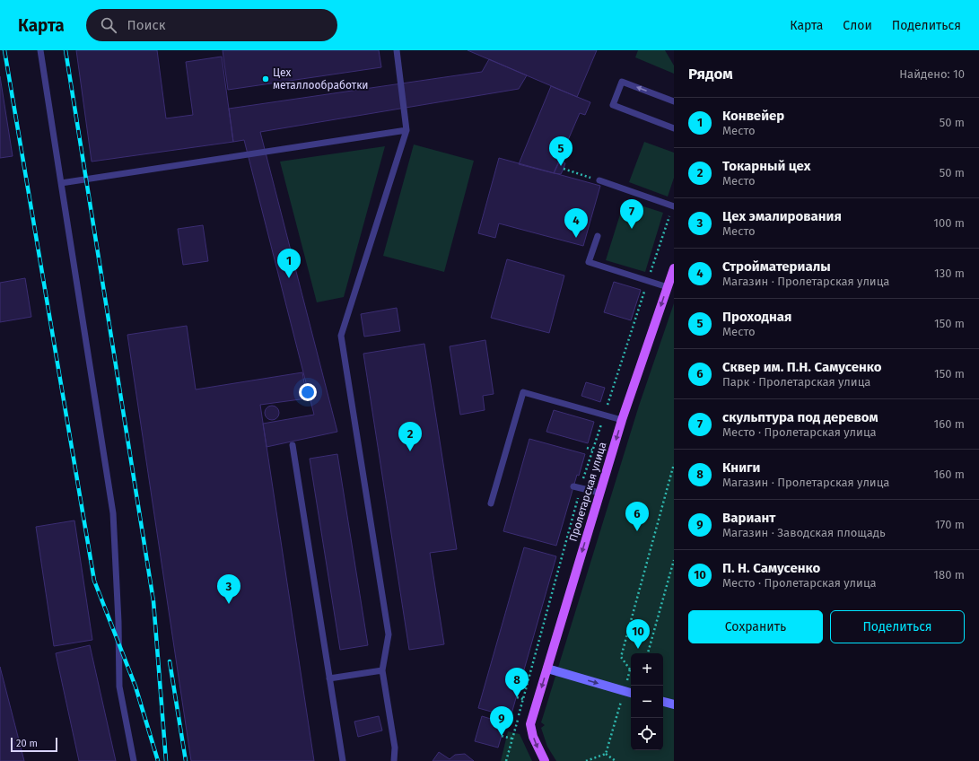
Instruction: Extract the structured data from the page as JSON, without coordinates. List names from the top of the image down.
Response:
{
  "streets": {
    "main road": ["Пролетарская улица"]
  },
  "one_way": ["Пролетарская улица"],
  "places": ["Цех металлообработки"],
  "scale_bar": "20 m",
  "page": {
    "header": "Карта",
    "search": "Поиск",
    "nav": ["Карта", "Слои", "Поделиться"],
    "heading": ["Рядом", "Найдено: 10"],
    "list": [
      {
        "mark": "1",
        "name": "Конвейер",
        "note": "Место",
        "value": "50 m"
      },
      {
        "mark": "2",
        "name": "Токарный цех",
        "note": "Место",
        "value": "50 m"
      },
      {
        "mark": "3",
        "name": "Цех эмалирования",
        "note": "Место",
        "value": "100 m"
      },
      {
        "mark": "4",
        "name": "Стройматериалы",
        "note": "Магазин · Пролетарская улица",
        "value": "130 m"
      },
      {
        "mark": "5",
        "name": "Проходная",
        "note": "Место",
        "value": "150 m"
      },
      {
        "mark": "6",
        "name": "Сквер им. П.Н. Самусенко",
        "note": "Парк · Пролетарская улица",
        "value": "150 m"
      },
      {
        "mark": "7",
        "name": "скульптура под деревом",
        "note": "Место · Пролетарская улица",
        "value": "160 m"
      },
      {
        "mark": "8",
        "name": "Книги",
        "note": "Магазин · Пролетарская улица",
        "value": "160 m"
      },
      {
        "mark": "9",
        "name": "Вариант",
        "note": "Магазин · Заводская площадь",
        "value": "170 m"
      },
      {
        "mark": "10",
        "name": "П. Н. Самусенко",
        "note": "Место · Пролетарская улица",
        "value": "180 m"
      }
    ],
    "pins": [
      "5",
      "7",
      "4",
      "1",
      "2",
      "6",
      "3",
      "10",
      "8",
      "9"
    ],
    "buttons": ["Сохранить", "Поделиться"],
    "map_buttons": ["+", "−"],
    "scale": "20 m"
  }
}
